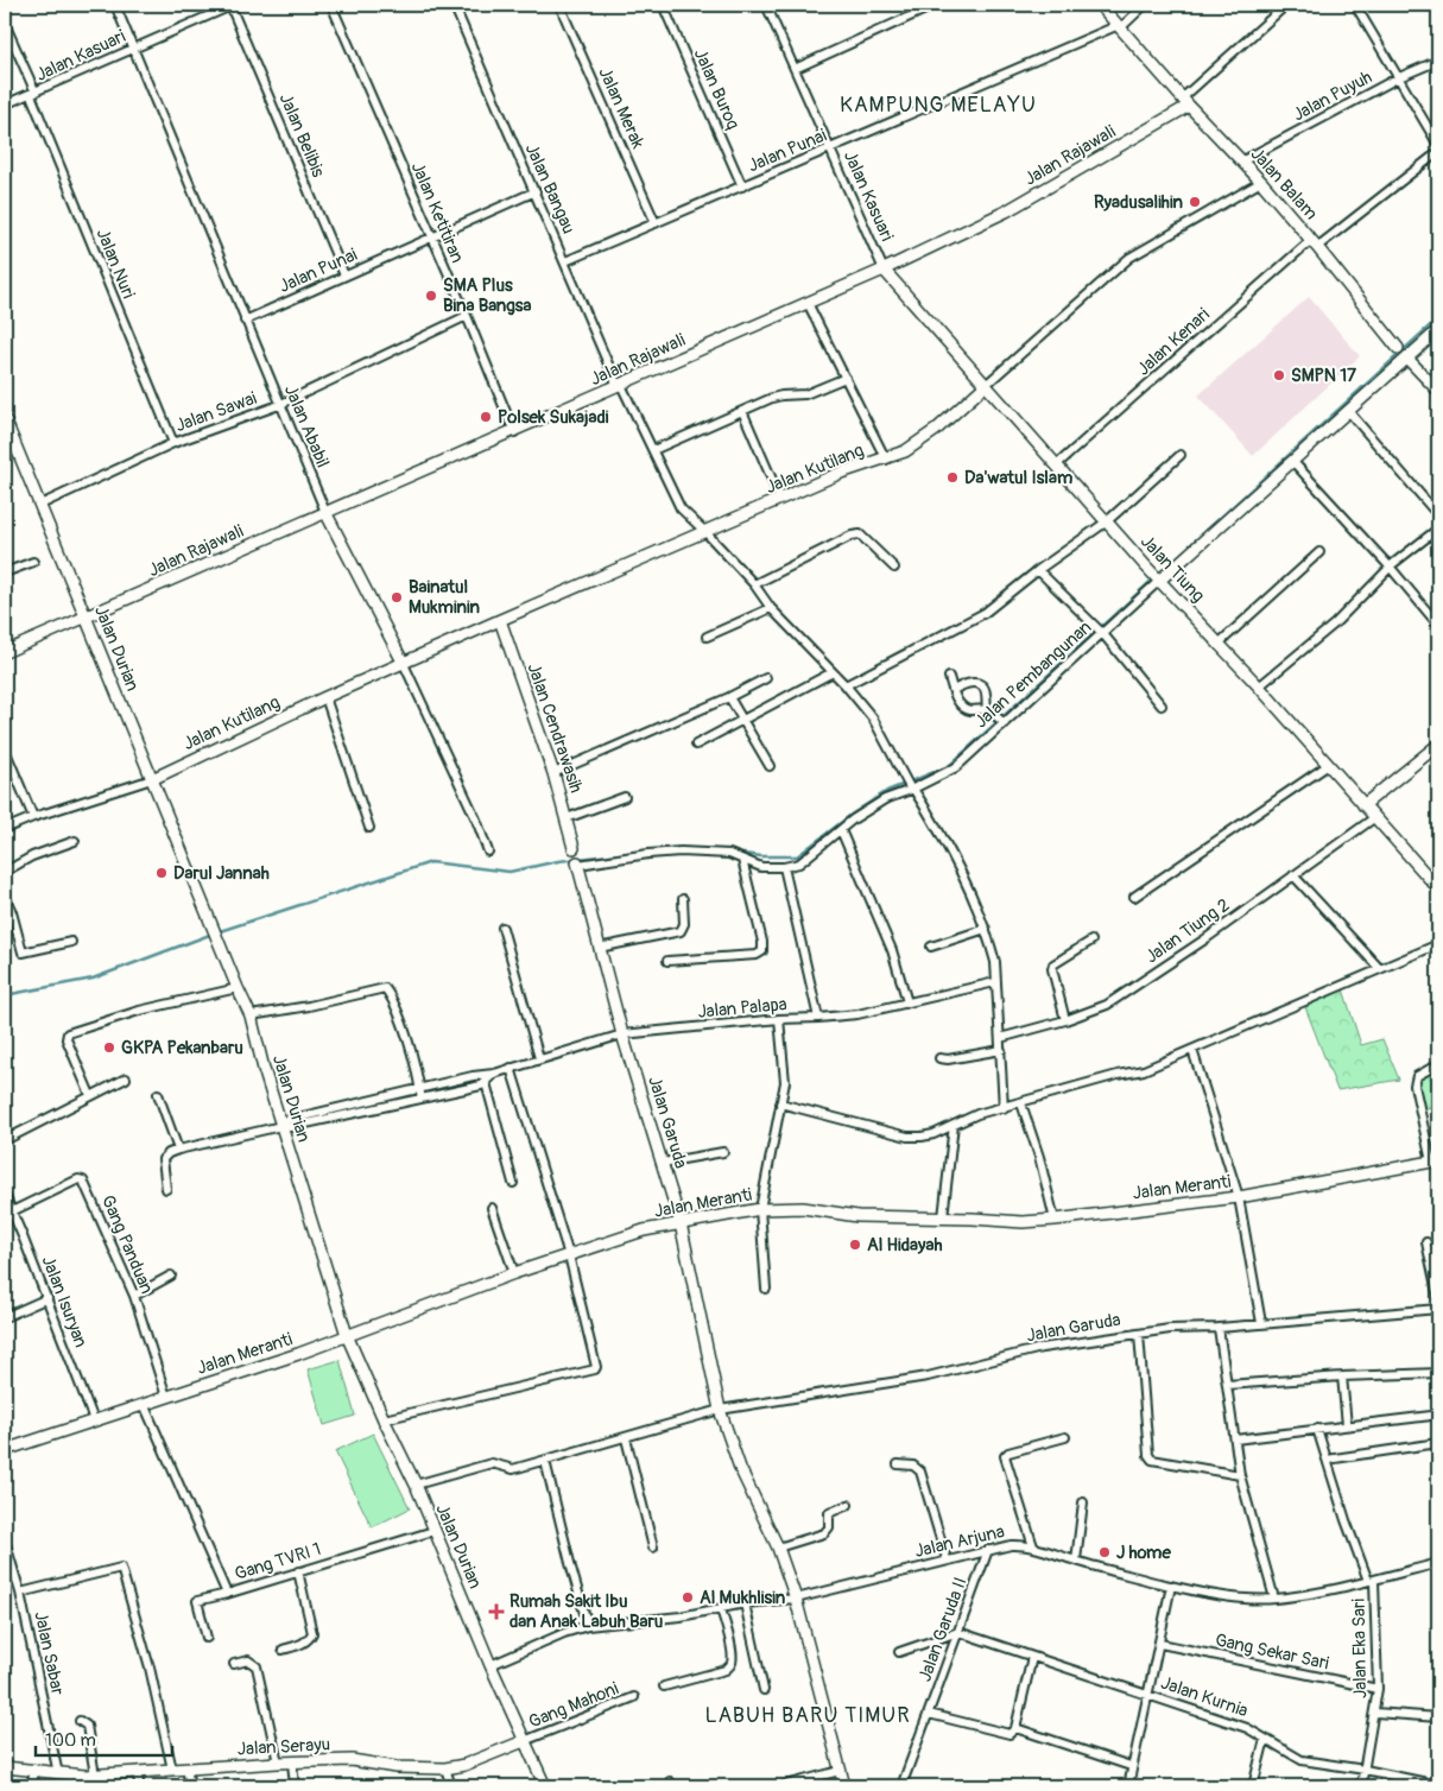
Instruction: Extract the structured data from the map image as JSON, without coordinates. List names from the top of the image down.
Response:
{
  "streets": {
    "street": [
      "Jalan Kasuari",
      "Jalan Buroq",
      "Jalan Puyuh",
      "Jalan Merak",
      "Jalan Belibis",
      "Jalan Punai",
      "Jalan Rajawali",
      "Jalan Balam",
      "Jalan Bangau",
      "Jalan Ketitiran",
      "Jalan Nuri",
      "Jalan Kenari",
      "Jalan Sawai",
      "Jalan Ababil",
      "Jalan Kutilang",
      "Jalan Tiung",
      "Jalan Durian",
      "Jalan Pembangunan",
      "Jalan Cendrawasih",
      "Jalan Tiung 2",
      "Jalan Palapa",
      "Jalan Garuda",
      "Jalan Meranti",
      "Gang Panduan",
      "Jalan Isuryan",
      "Jalan Arjuna",
      "Gang TVRI 1",
      "Jalan Garuda II",
      "Jalan Eka Sari",
      "Gang Sekar Sari",
      "Jalan Sabar",
      "Jalan Kurnia",
      "Gang Mahoni",
      "Jalan Serayu"
    ]
  },
  "crossings": [
    ["Jalan Kasuari", "Jalan Belibis"],
    ["Jalan Kasuari", "Jalan Punai"],
    ["Jalan Kasuari", "Jalan Rajawali"],
    ["Jalan Kasuari", "Jalan Nuri"],
    ["Jalan Kasuari", "Jalan Ababil"],
    ["Jalan Kasuari", "Jalan Tiung"],
    ["Jalan Buroq", "Jalan Punai"],
    ["Jalan Puyuh", "Jalan Balam"],
    ["Jalan Merak", "Jalan Punai"],
    ["Jalan Belibis", "Jalan Punai"],
    ["Jalan Punai", "Jalan Balam"],
    ["Jalan Punai", "Jalan Bangau"],
    ["Jalan Punai", "Jalan Ketitiran"],
    ["Jalan Punai", "Jalan Ababil"],
    ["Jalan Rajawali", "Jalan Balam"],
    ["Jalan Rajawali", "Jalan Bangau"],
    ["Jalan Rajawali", "Jalan Ketitiran"],
    ["Jalan Rajawali", "Jalan Ababil"],
    ["Jalan Rajawali", "Jalan Tiung"],
    ["Jalan Rajawali", "Jalan Durian"],
    ["Jalan Balam", "Jalan Kenari"],
    ["Jalan Balam", "Jalan Kutilang"],
    ["Jalan Balam", "Jalan Pembangunan"],
    ["Jalan Bangau", "Jalan Kutilang"],
    ["Jalan Bangau", "Jalan Pembangunan"],
    ["Jalan Bangau", "Jalan Tiung 2"],
    ["Jalan Bangau", "Jalan Palapa"],
    ["Jalan Ketitiran", "Jalan Sawai"],
    ["Jalan Nuri", "Jalan Sawai"],
    ["Jalan Kenari", "Jalan Tiung"],
    ["Jalan Sawai", "Jalan Ababil"],
    ["Jalan Sawai", "Jalan Durian"],
    ["Jalan Ababil", "Jalan Kutilang"],
    ["Jalan Kutilang", "Jalan Tiung"],
    ["Jalan Kutilang", "Jalan Durian"],
    ["Jalan Kutilang", "Jalan Cendrawasih"],
    ["Jalan Tiung", "Jalan Pembangunan"],
    ["Jalan Tiung", "Jalan Tiung 2"],
    ["Jalan Durian", "Jalan Palapa"],
    ["Jalan Durian", "Jalan Garuda"],
    ["Jalan Durian", "Jalan Meranti"],
    ["Jalan Durian", "Jalan Arjuna"],
    ["Jalan Durian", "Gang TVRI 1"],
    ["Jalan Durian", "Gang Mahoni"],
    ["Jalan Durian", "Jalan Serayu"],
    ["Jalan Pembangunan", "Jalan Garuda"],
    ["Jalan Cendrawasih", "Jalan Garuda"],
    ["Jalan Palapa", "Jalan Garuda"],
    ["Jalan Garuda", "Jalan Meranti"],
    ["Jalan Garuda", "Jalan Arjuna"],
    ["Jalan Meranti", "Gang Panduan"],
    ["Jalan Meranti", "Jalan Isuryan"],
    ["Jalan Meranti", "Gang TVRI 1"],
    ["Gang Panduan", "Jalan Isuryan"],
    ["Jalan Arjuna", "Jalan Garuda II"],
    ["Jalan Arjuna", "Jalan Eka Sari"],
    ["Jalan Garuda II", "Jalan Kurnia"],
    ["Jalan Eka Sari", "Gang Sekar Sari"],
    ["Jalan Eka Sari", "Jalan Kurnia"],
    ["Jalan Sabar", "Jalan Serayu"],
    ["Gang Mahoni", "Jalan Serayu"]
  ],
  "districts": ["KAMPUNG MELAYU", "LABUH BARU TIMUR"],
  "places": {
    "other": [
      "Ryadusalihin",
      "SMA Plus Bina Bangsa",
      "SMPN 17",
      "Polsek Sukajadi",
      "Da'watul Islam",
      "Bainatul Mukminin",
      "Darul Jannah",
      "GKPA Pekanbaru",
      "Al Hidayah",
      "J home",
      "Al Mukhlisin"
    ],
    "health": ["Rumah Sakit Ibu dan Anak Labuh Baru"]
  },
  "scale_bar": "100 m"
}
